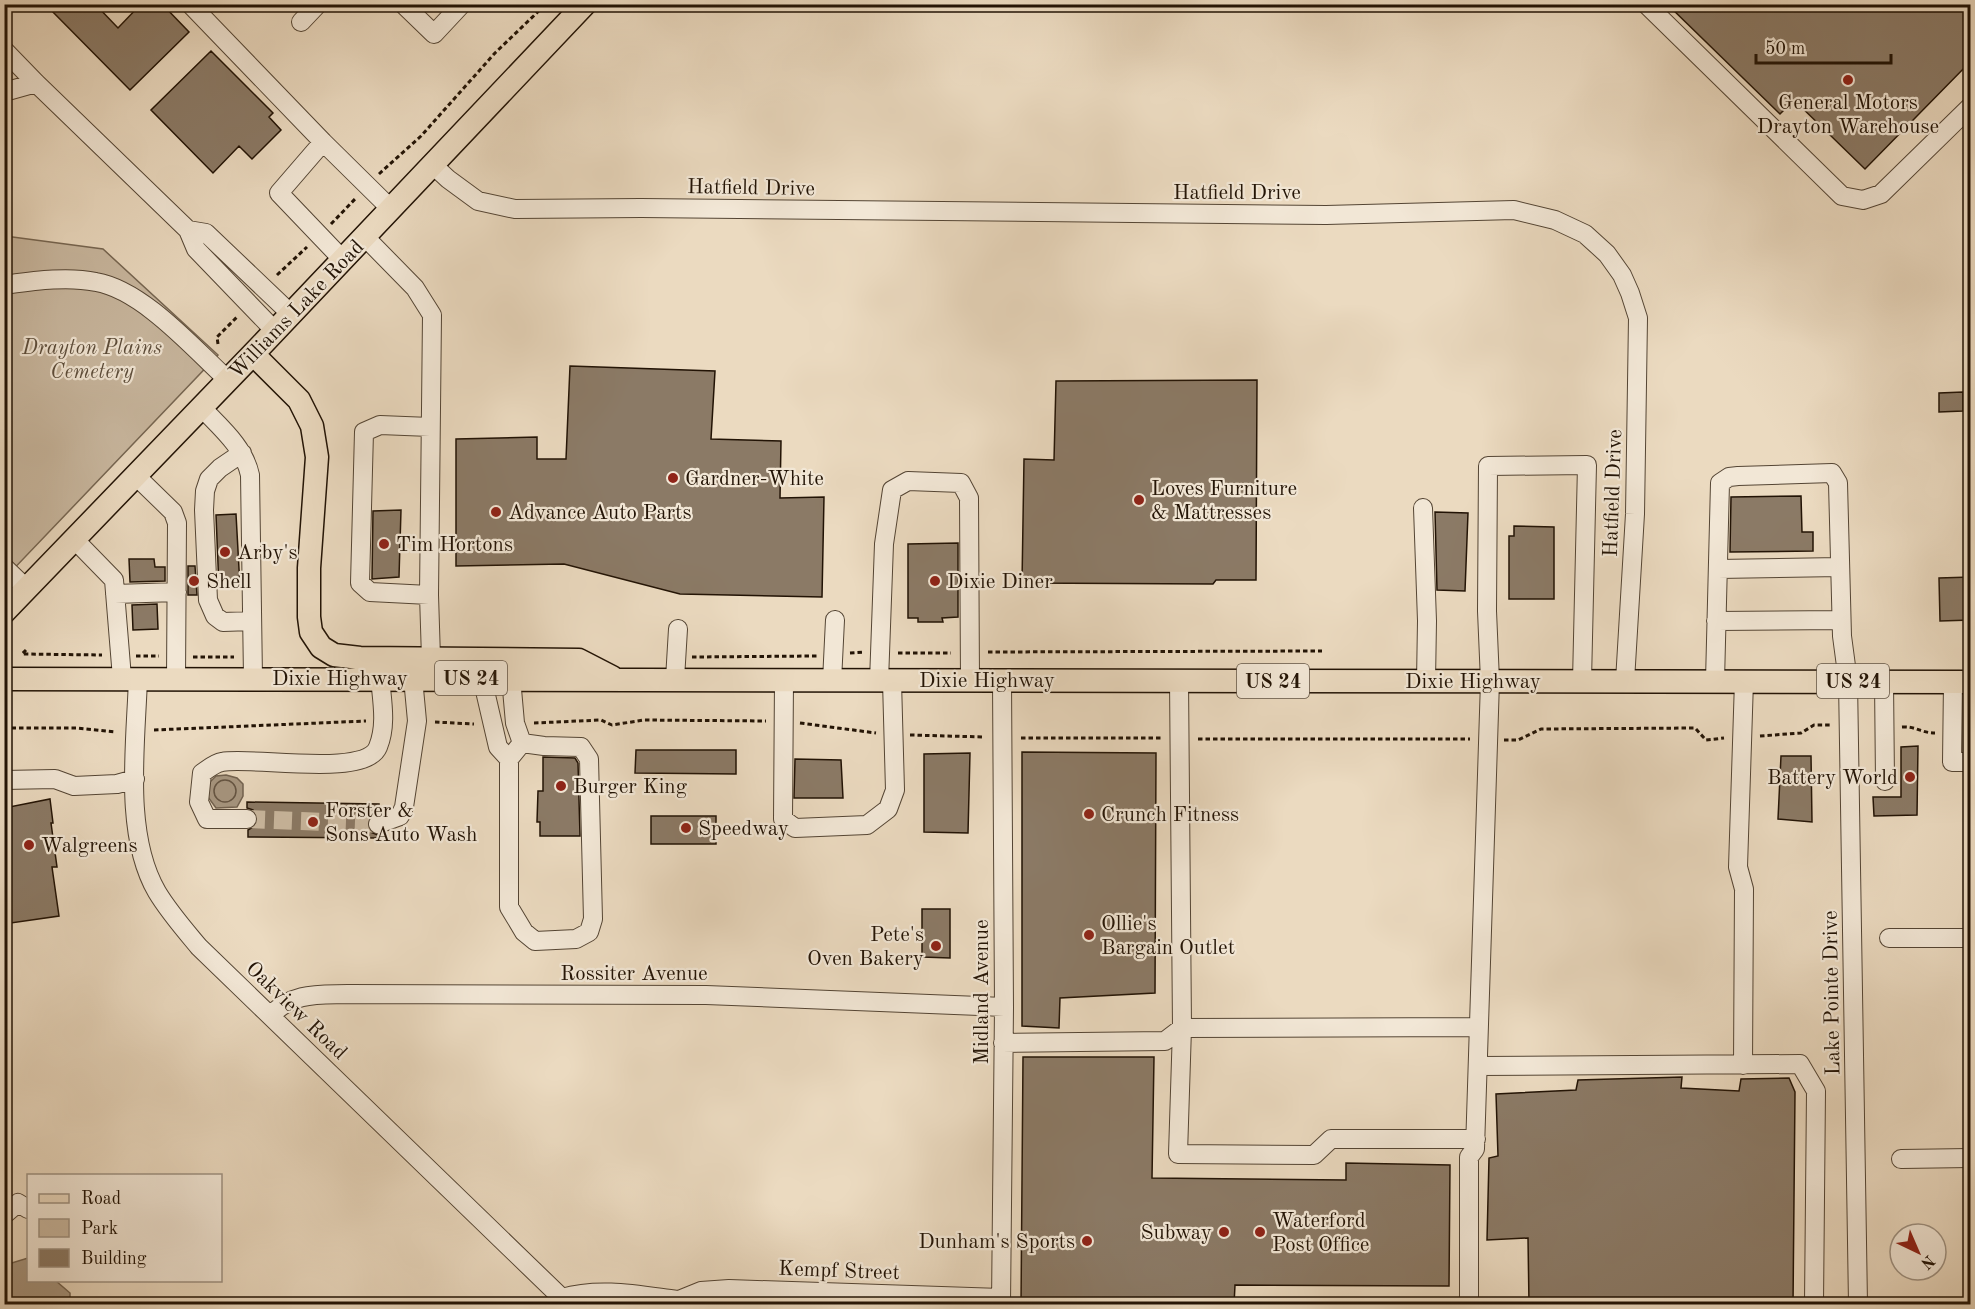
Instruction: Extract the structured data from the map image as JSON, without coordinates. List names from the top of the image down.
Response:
{
  "streets": {
    "main road": ["Williams Lake Road", "Dixie Highway", "US 24"],
    "street": [
      "Hatfield Drive",
      "Rossiter Avenue",
      "Midland Avenue",
      "Lake Pointe Drive",
      "Oakview Road",
      "Kempf Street"
    ]
  },
  "crossings": [
    ["Hatfield Drive", "Williams Lake Road"],
    ["Hatfield Drive", "Dixie Highway"],
    ["Williams Lake Road", "Oakview Road"],
    ["Dixie Highway", "Midland Avenue"],
    ["Dixie Highway", "Lake Pointe Drive"],
    ["Dixie Highway", "Oakview Road"],
    ["Rossiter Avenue", "Midland Avenue"],
    ["Rossiter Avenue", "Oakview Road"],
    ["Midland Avenue", "Kempf Street"],
    ["Oakview Road", "Kempf Street"]
  ],
  "parks": ["Drayton Plains Cemetery"],
  "places": [
    "General Motors Drayton Warehouse",
    "Gardner-White",
    "Loves Furniture & Mattresses",
    "Advance Auto Parts",
    "Tim Hortons",
    "Arby's",
    "Shell",
    "Dixie Diner",
    "Battery World",
    "Burger King",
    "Crunch Fitness",
    "Forster & Sons Auto Wash",
    "Speedway",
    "Walgreens",
    "Ollie's Bargain Outlet",
    "Pete's Oven Bakery",
    "Subway",
    "Waterford Post Office",
    "Dunham's Sports"
  ],
  "legend": ["Road", "Park", "Building"],
  "scale_bar": "50 m",
  "north": "bottom right"
}
